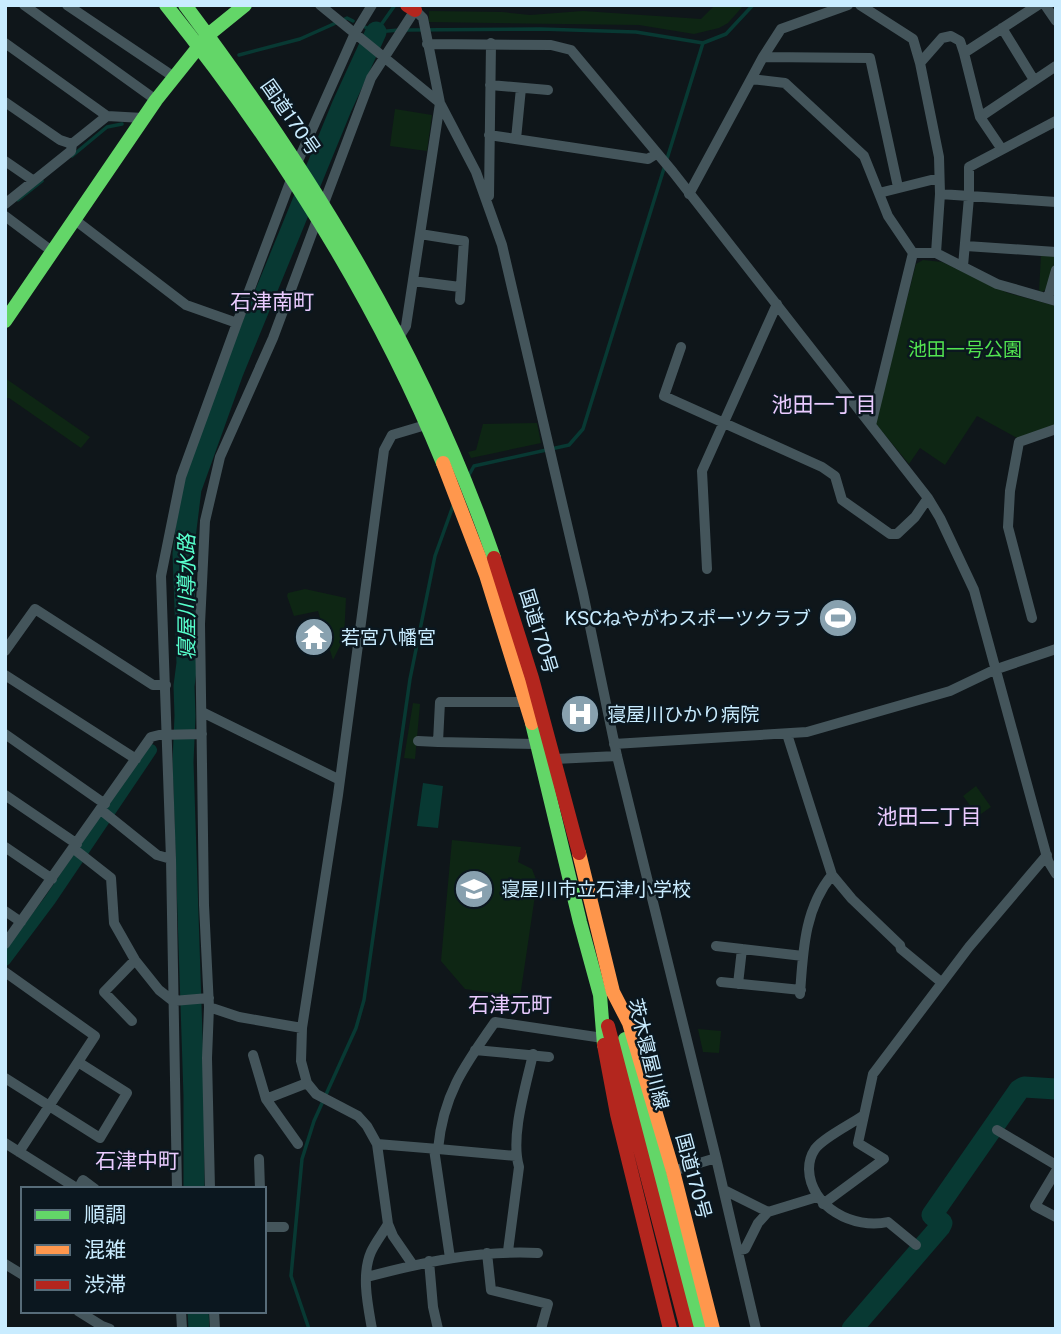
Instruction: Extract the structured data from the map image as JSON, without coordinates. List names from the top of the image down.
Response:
{
  "streets": {
    "main road": ["国道170号", "茨木寝屋川線"]
  },
  "crossings": [
    ["国道170号", "茨木寝屋川線"]
  ],
  "districts": [
    "石津南町",
    "池田一丁目",
    "池田二丁目",
    "石津元町",
    "石津中町"
  ],
  "water": ["寝屋川導水路"],
  "parks": ["池田一号公園"],
  "places": {
    "sports": ["KSCねやがわスポーツクラブ"],
    "temple": ["若宮八幡宮"],
    "hospital": ["寝屋川ひかり病院"],
    "school or university": ["寝屋川市立石津小学校"]
  },
  "legend": ["順調", "混雑", "渋滞"]
}
